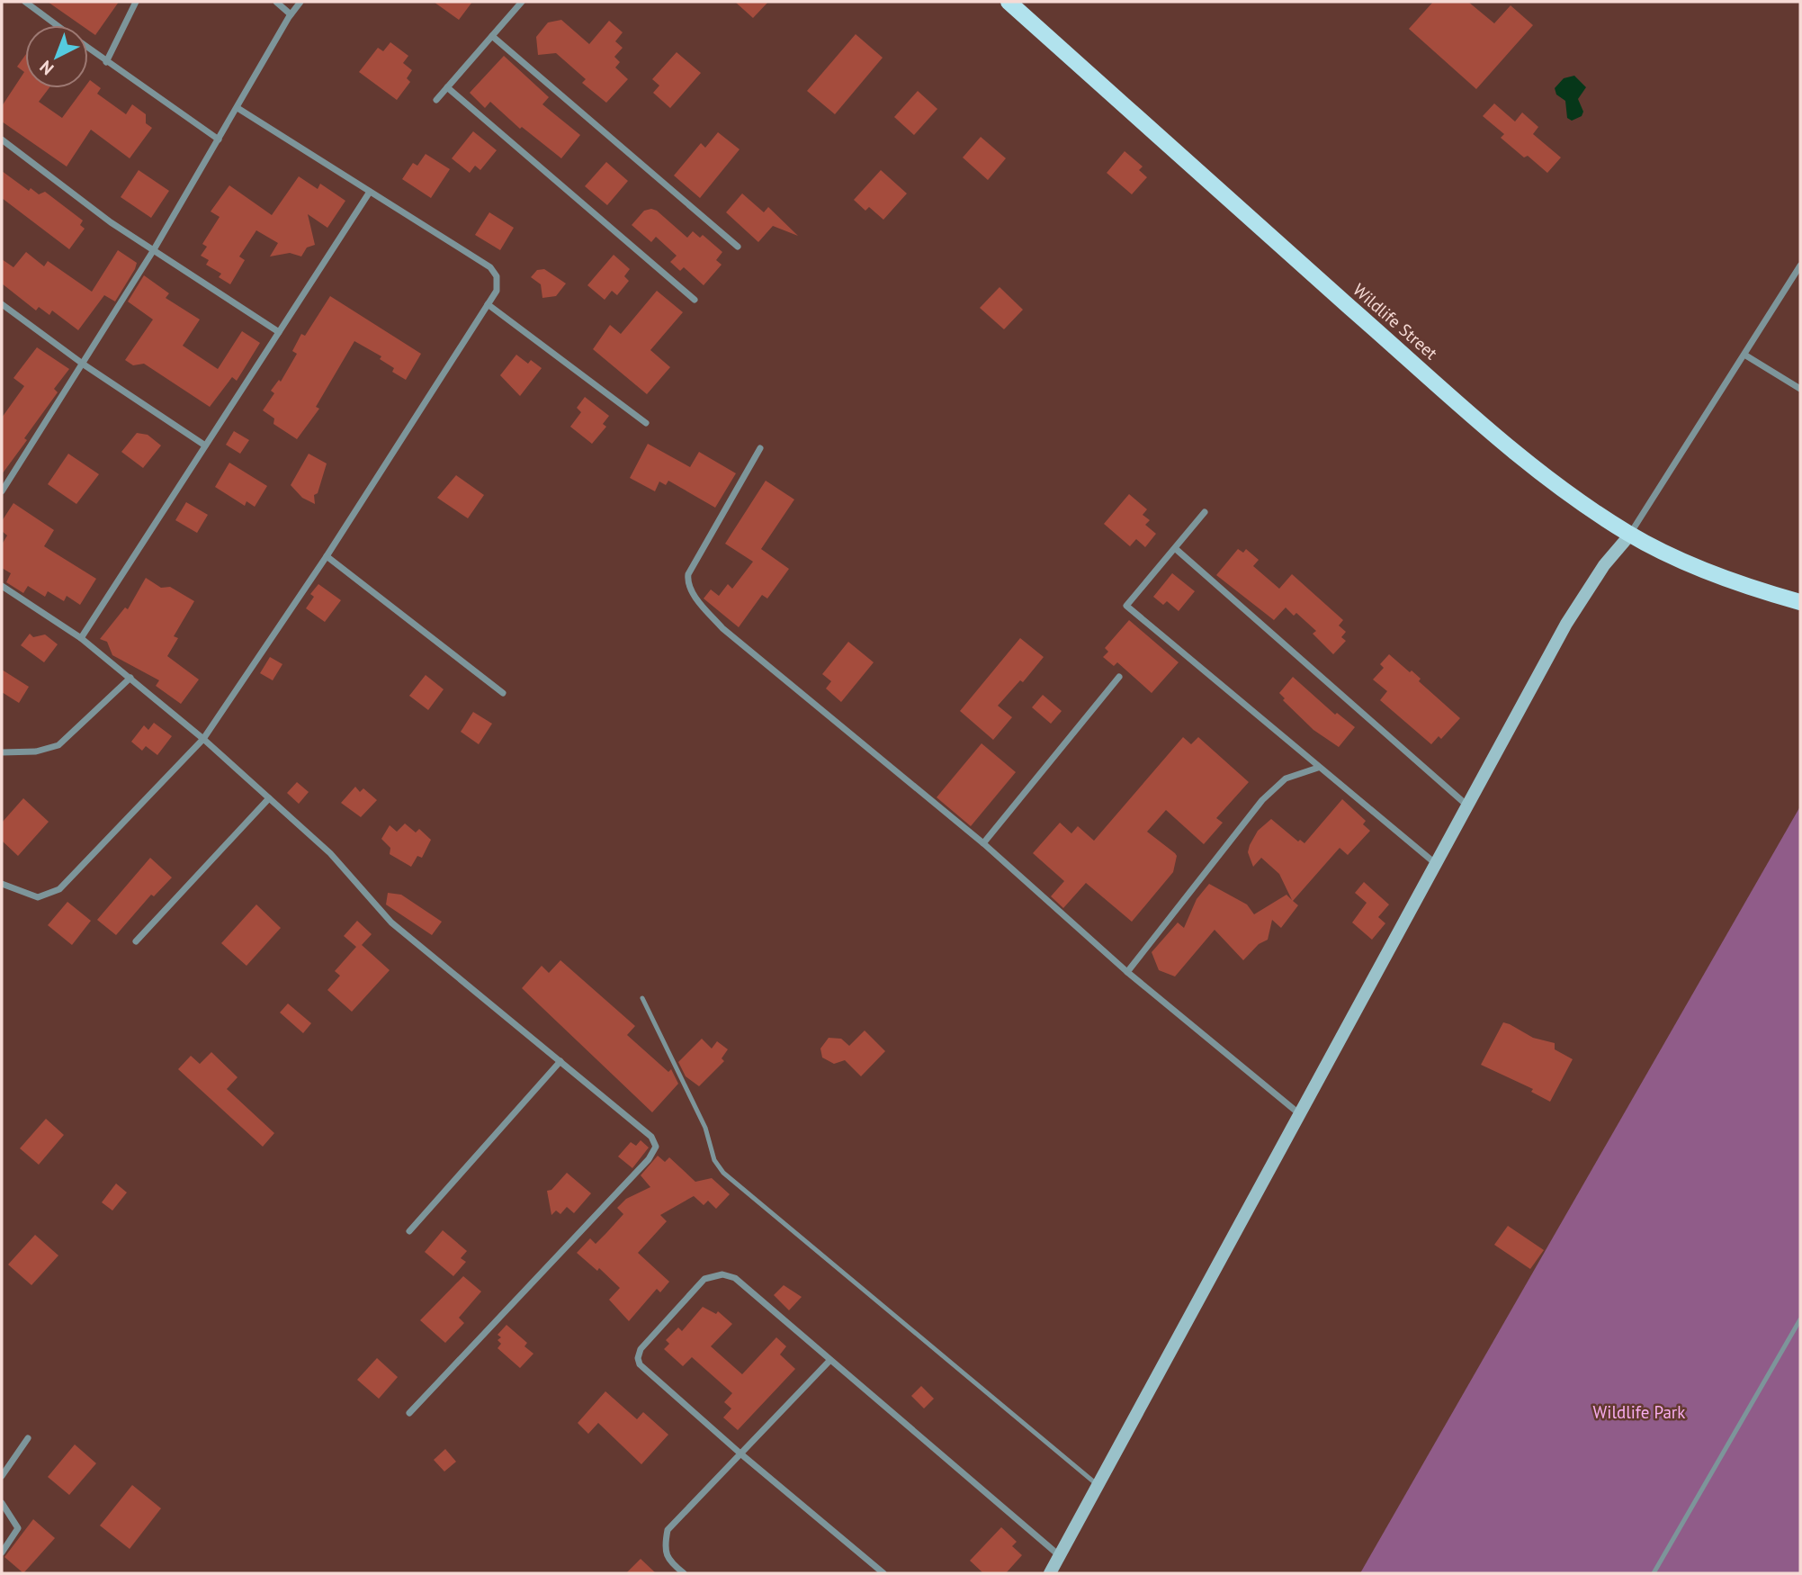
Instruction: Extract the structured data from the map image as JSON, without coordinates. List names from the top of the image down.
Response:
{
  "streets": {
    "main road": ["Wildlife Street"]
  },
  "parks": ["Wildlife Park"],
  "north": "bottom left"
}
